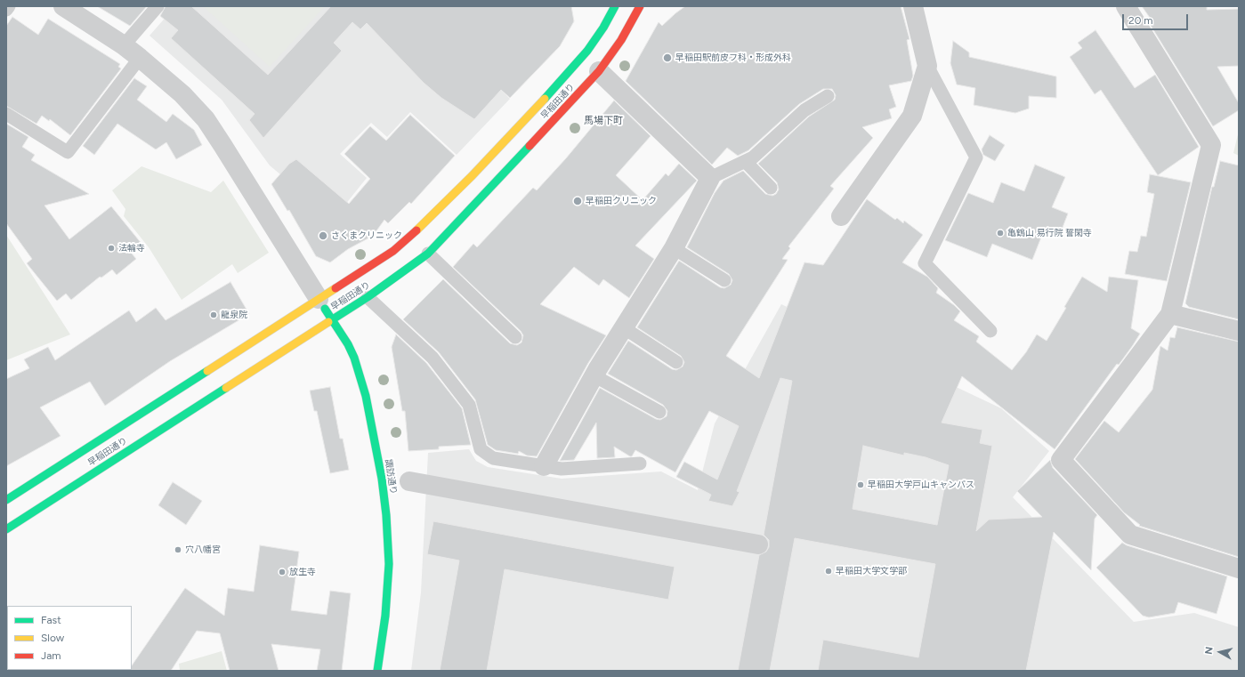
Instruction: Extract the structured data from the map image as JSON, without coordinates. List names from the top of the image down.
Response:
{
  "streets": {
    "main road": ["早稲田通り", "諏訪通り"]
  },
  "crossings": [
    ["早稲田通り", "諏訪通り"]
  ],
  "districts": ["馬場下町"],
  "places": [
    "早稲田駅前皮フ科・形成外科",
    "早稲田クリニック",
    "亀鶴山 易行院 誓閑寺",
    "さくまクリニック",
    "法輪寺",
    "龍泉院",
    "早稲田大学戸山キャンパス",
    "穴八幡宮",
    "早稲田大学文学部",
    "放生寺"
  ],
  "legend": ["Fast", "Slow", "Jam"],
  "scale_bar": "20 m",
  "north": "left"
}
